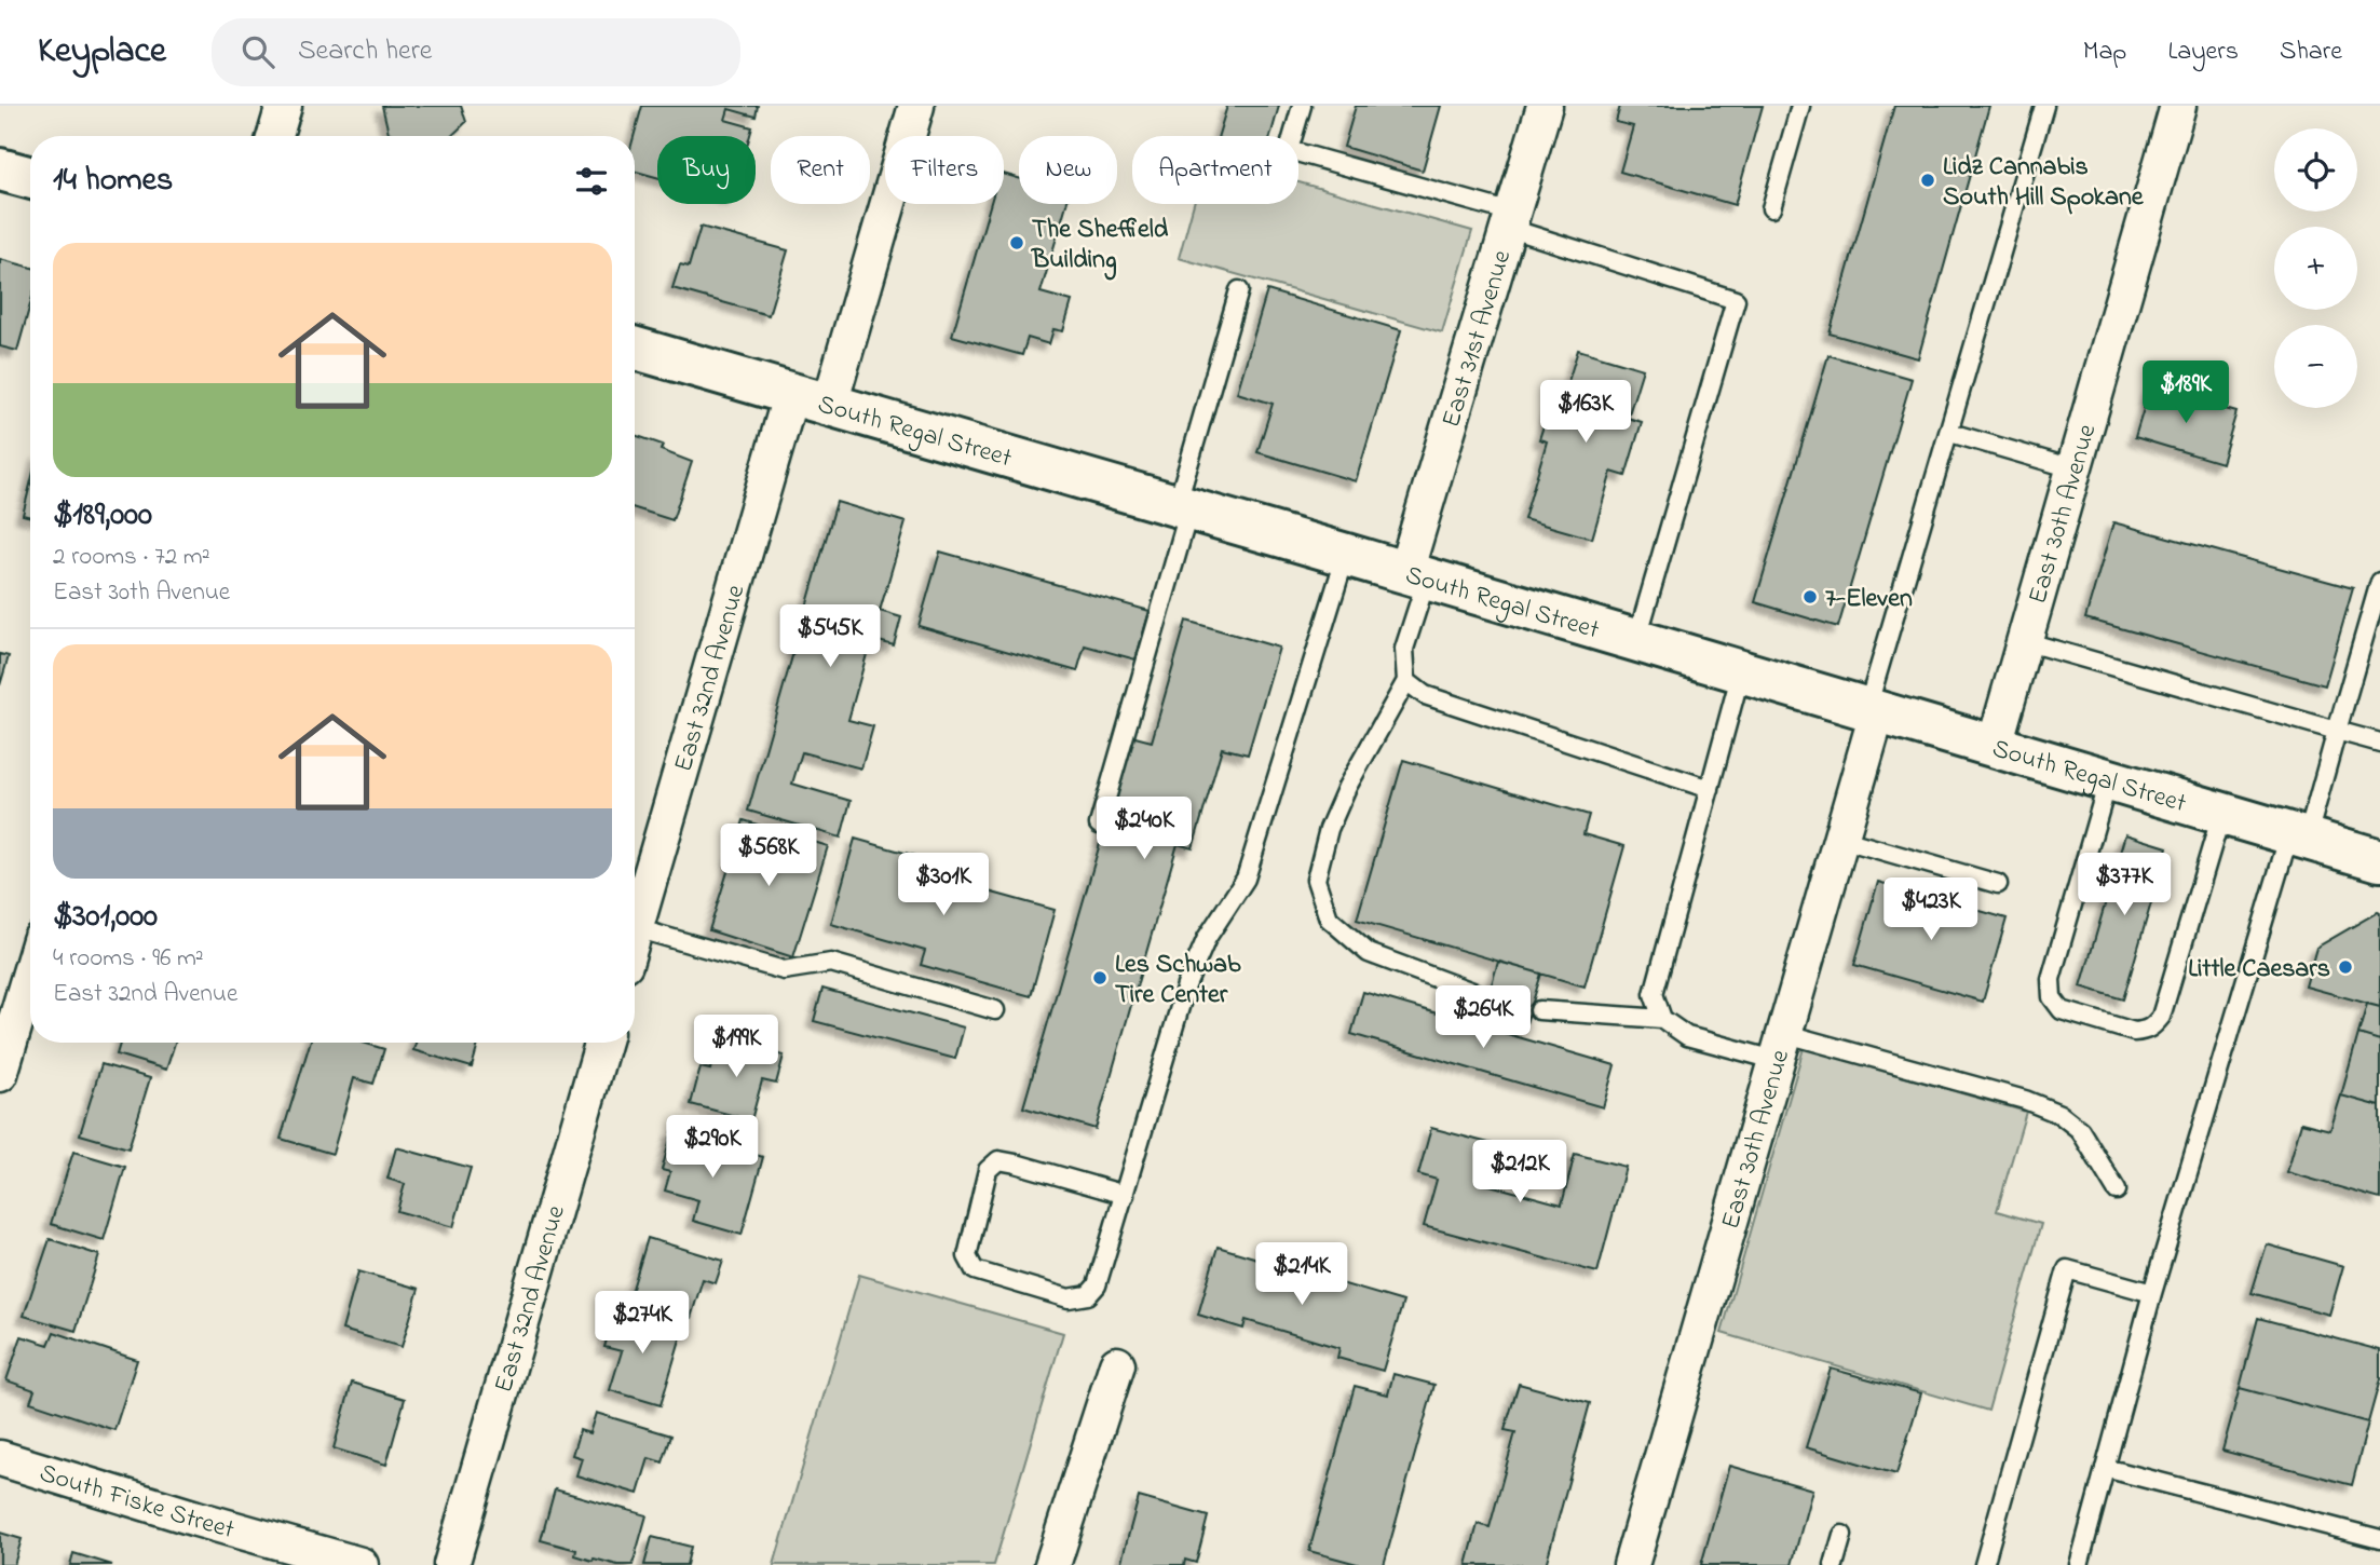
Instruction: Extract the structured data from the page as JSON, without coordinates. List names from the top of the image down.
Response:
{
  "streets": {
    "main road": ["South Regal Street"],
    "street": [
      "East 31st Avenue",
      "East 30th Avenue",
      "East 32nd Avenue",
      "South Fiske Street"
    ]
  },
  "crossings": [
    ["East 31st Avenue", "South Regal Street"],
    ["South Regal Street", "East 30th Avenue"],
    ["South Regal Street", "East 32nd Avenue"]
  ],
  "places": [
    "Lidz Cannabis South Hill Spokane",
    "The Sheffield Building",
    "7-Eleven",
    "Little Caesars",
    "Les Schwab Tire Center"
  ],
  "page": {
    "header": "Keyplace",
    "search": "Search here",
    "nav": ["Map", "Layers", "Share"],
    "map_buttons": ["+", "−"],
    "chip": [
      "Buy",
      "Rent",
      "Filters",
      "New",
      "Apartment"
    ],
    "heading": "14 homes",
    "list": [
      {
        "name": "$189,000",
        "note": "2 rooms · 72 m² · East 30th Avenue"
      },
      {
        "name": "$301,000",
        "note": "4 rooms · 96 m² · East 32nd Avenue"
      }
    ],
    "price": [
      "$189K",
      "$163K",
      "$545K",
      "$240K",
      "$568K",
      "$301K",
      "$377K",
      "$423K",
      "$264K",
      "$199K",
      "$290K",
      "$212K",
      "$214K",
      "$274K"
    ]
  }
}
